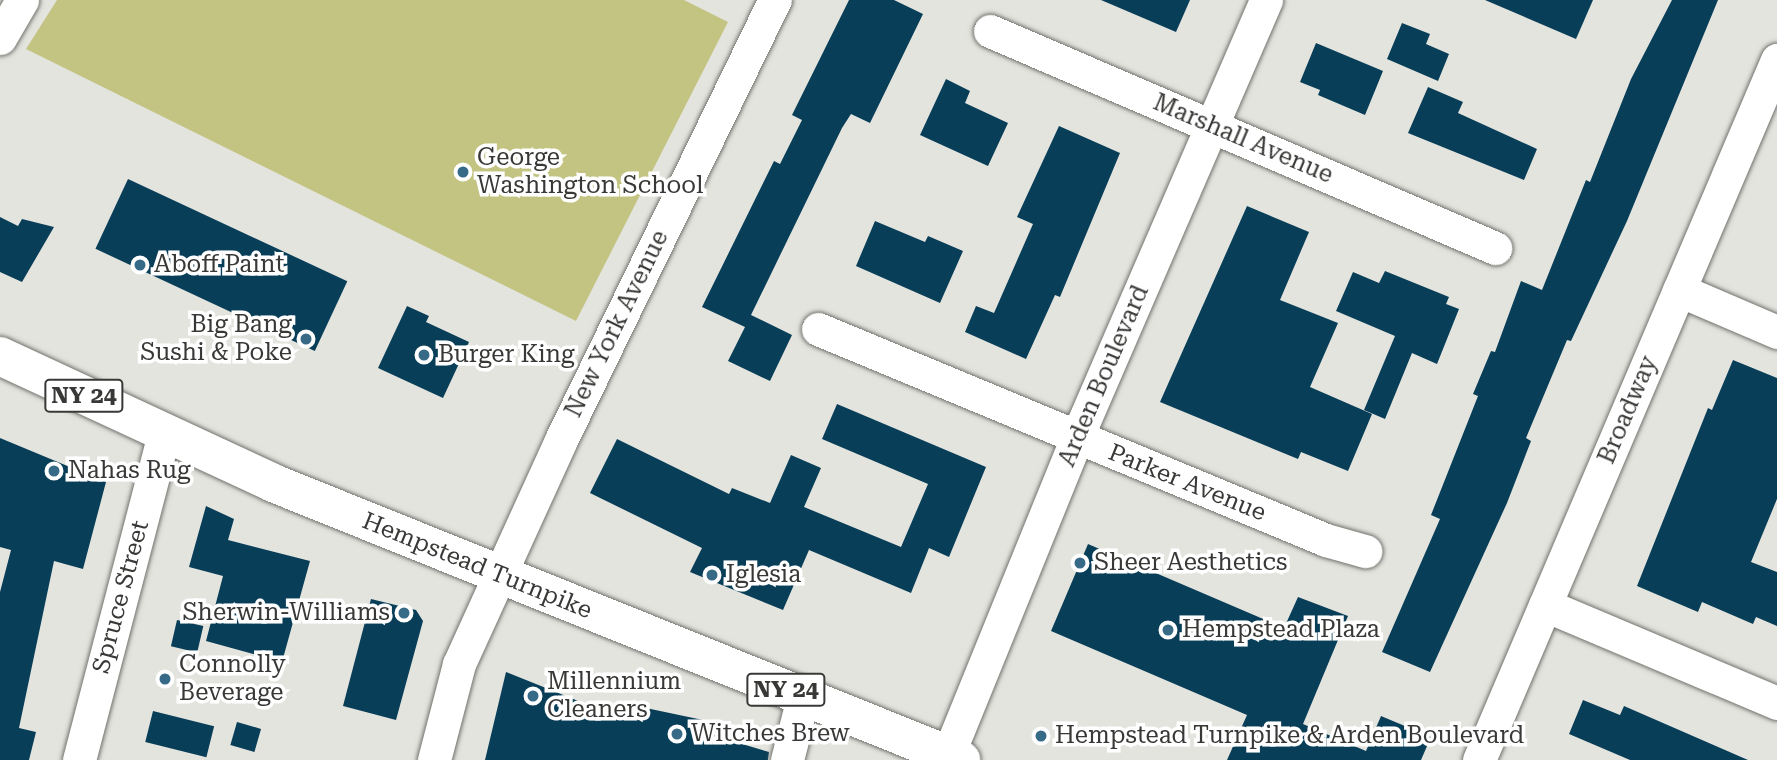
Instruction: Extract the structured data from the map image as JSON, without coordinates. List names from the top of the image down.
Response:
{
  "streets": {
    "main road": ["NY 24", "Hempstead Turnpike"],
    "street": [
      "Marshall Avenue",
      "New York Avenue",
      "Arden Boulevard",
      "Broadway",
      "Parker Avenue",
      "Spruce Street"
    ]
  },
  "crossings": [
    ["Marshall Avenue", "Arden Boulevard"],
    ["New York Avenue", "Hempstead Turnpike"],
    ["Arden Boulevard", "Parker Avenue"],
    ["Arden Boulevard", "Hempstead Turnpike"],
    ["Hempstead Turnpike", "Spruce Street"]
  ],
  "places": [
    "George Washington School",
    "Aboff Paint",
    "Big Bang Sushi & Poke",
    "Burger King",
    "Nahas Rug",
    "Sheer Aesthetics",
    "Iglesia",
    "Sherwin-Williams",
    "Hempstead Plaza",
    "Connolly Beverage",
    "Millennium Cleaners",
    "Witches Brew",
    "Hempstead Turnpike & Arden Boulevard"
  ]
}
